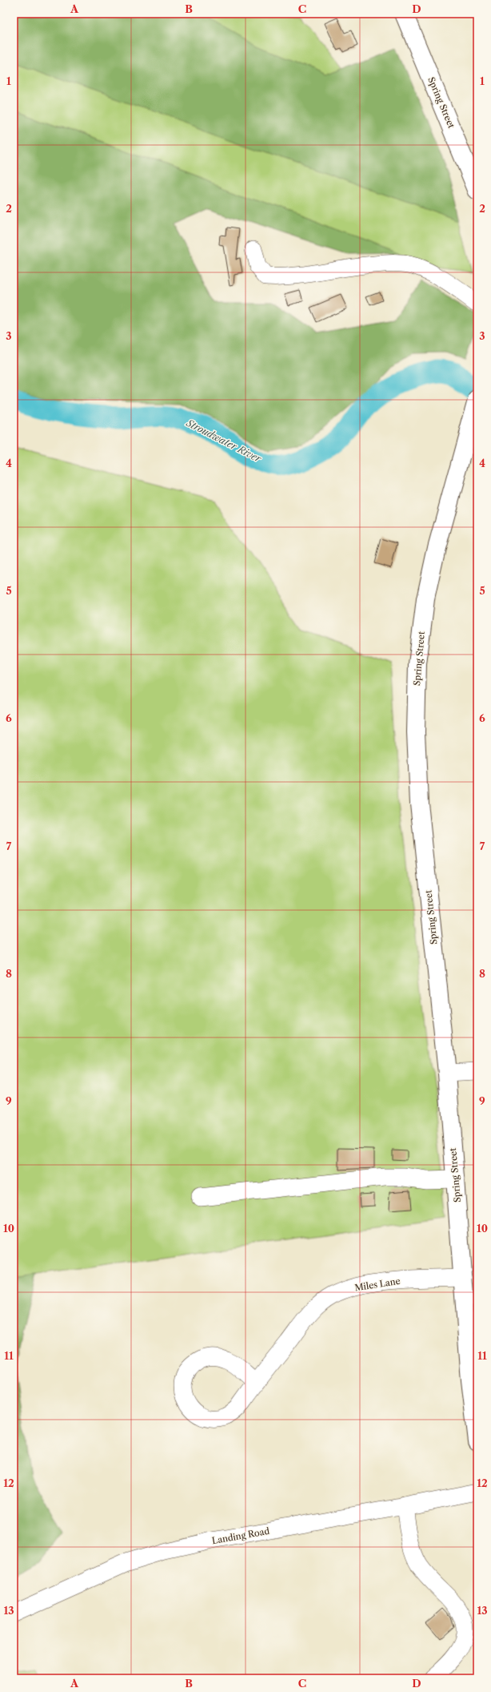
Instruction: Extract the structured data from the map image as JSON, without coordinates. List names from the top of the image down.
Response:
{
  "streets": {
    "main road": ["Spring Street"],
    "street": ["Miles Lane", "Landing Road"]
  },
  "crossings": [
    ["Spring Street", "Miles Lane"]
  ],
  "water": ["Stroudwater River"],
  "grid": {
    "columns": [
      "A",
      "B",
      "C",
      "D"
    ],
    "rows": [
      "1",
      "2",
      "3",
      "4",
      "5",
      "6",
      "7",
      "8",
      "9",
      "10",
      "11",
      "12",
      "13"
    ]
  }
}
